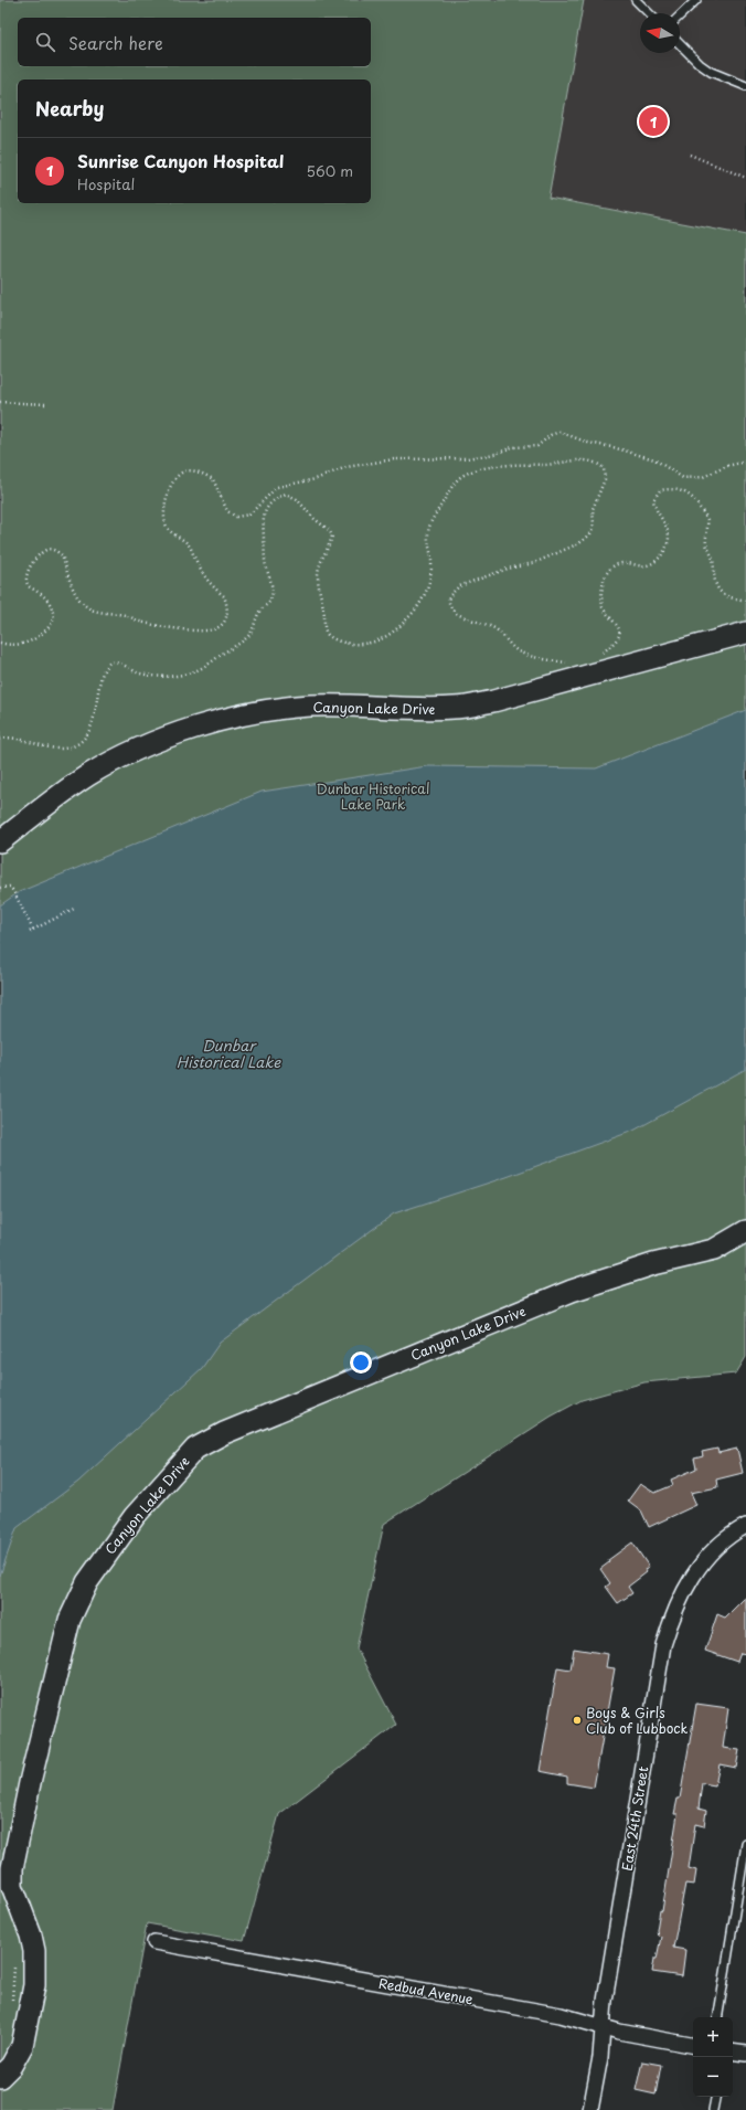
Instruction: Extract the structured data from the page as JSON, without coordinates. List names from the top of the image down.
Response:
{
  "streets": {
    "street": ["Canyon Lake Drive", "East 24th Street", "Redbud Avenue"]
  },
  "crossings": [
    ["East 24th Street", "Redbud Avenue"]
  ],
  "water": ["Dunbar Historical Lake"],
  "parks": ["Dunbar Historical Lake Park"],
  "places": ["Boys & Girls Club of Lubbock"],
  "north": "left",
  "page": {
    "search": "Search here",
    "heading": "Nearby",
    "pins": "1",
    "list": [
      {
        "mark": "1",
        "name": "Sunrise Canyon Hospital",
        "note": "Hospital",
        "value": "560 m"
      }
    ],
    "map_buttons": ["+", "−"]
  }
}
